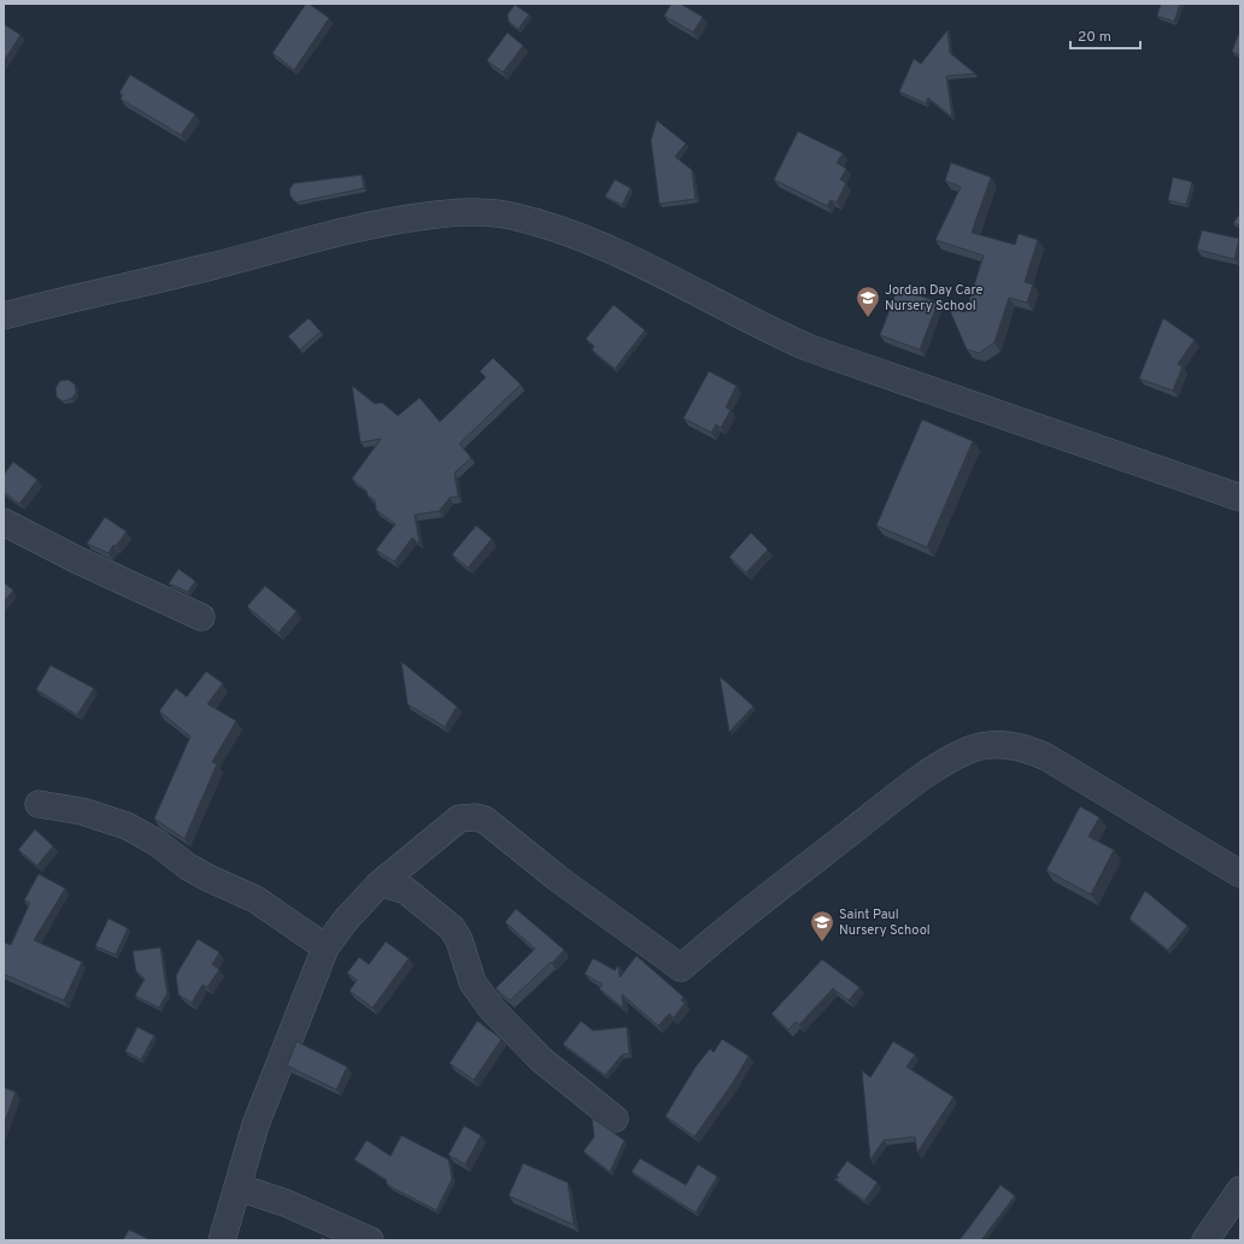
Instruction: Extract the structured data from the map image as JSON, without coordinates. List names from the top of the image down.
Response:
{
  "places": {
    "school or university": ["Jordan Day Care Nursery School", "Saint Paul Nursery School"]
  },
  "scale_bar": "20 m"
}
